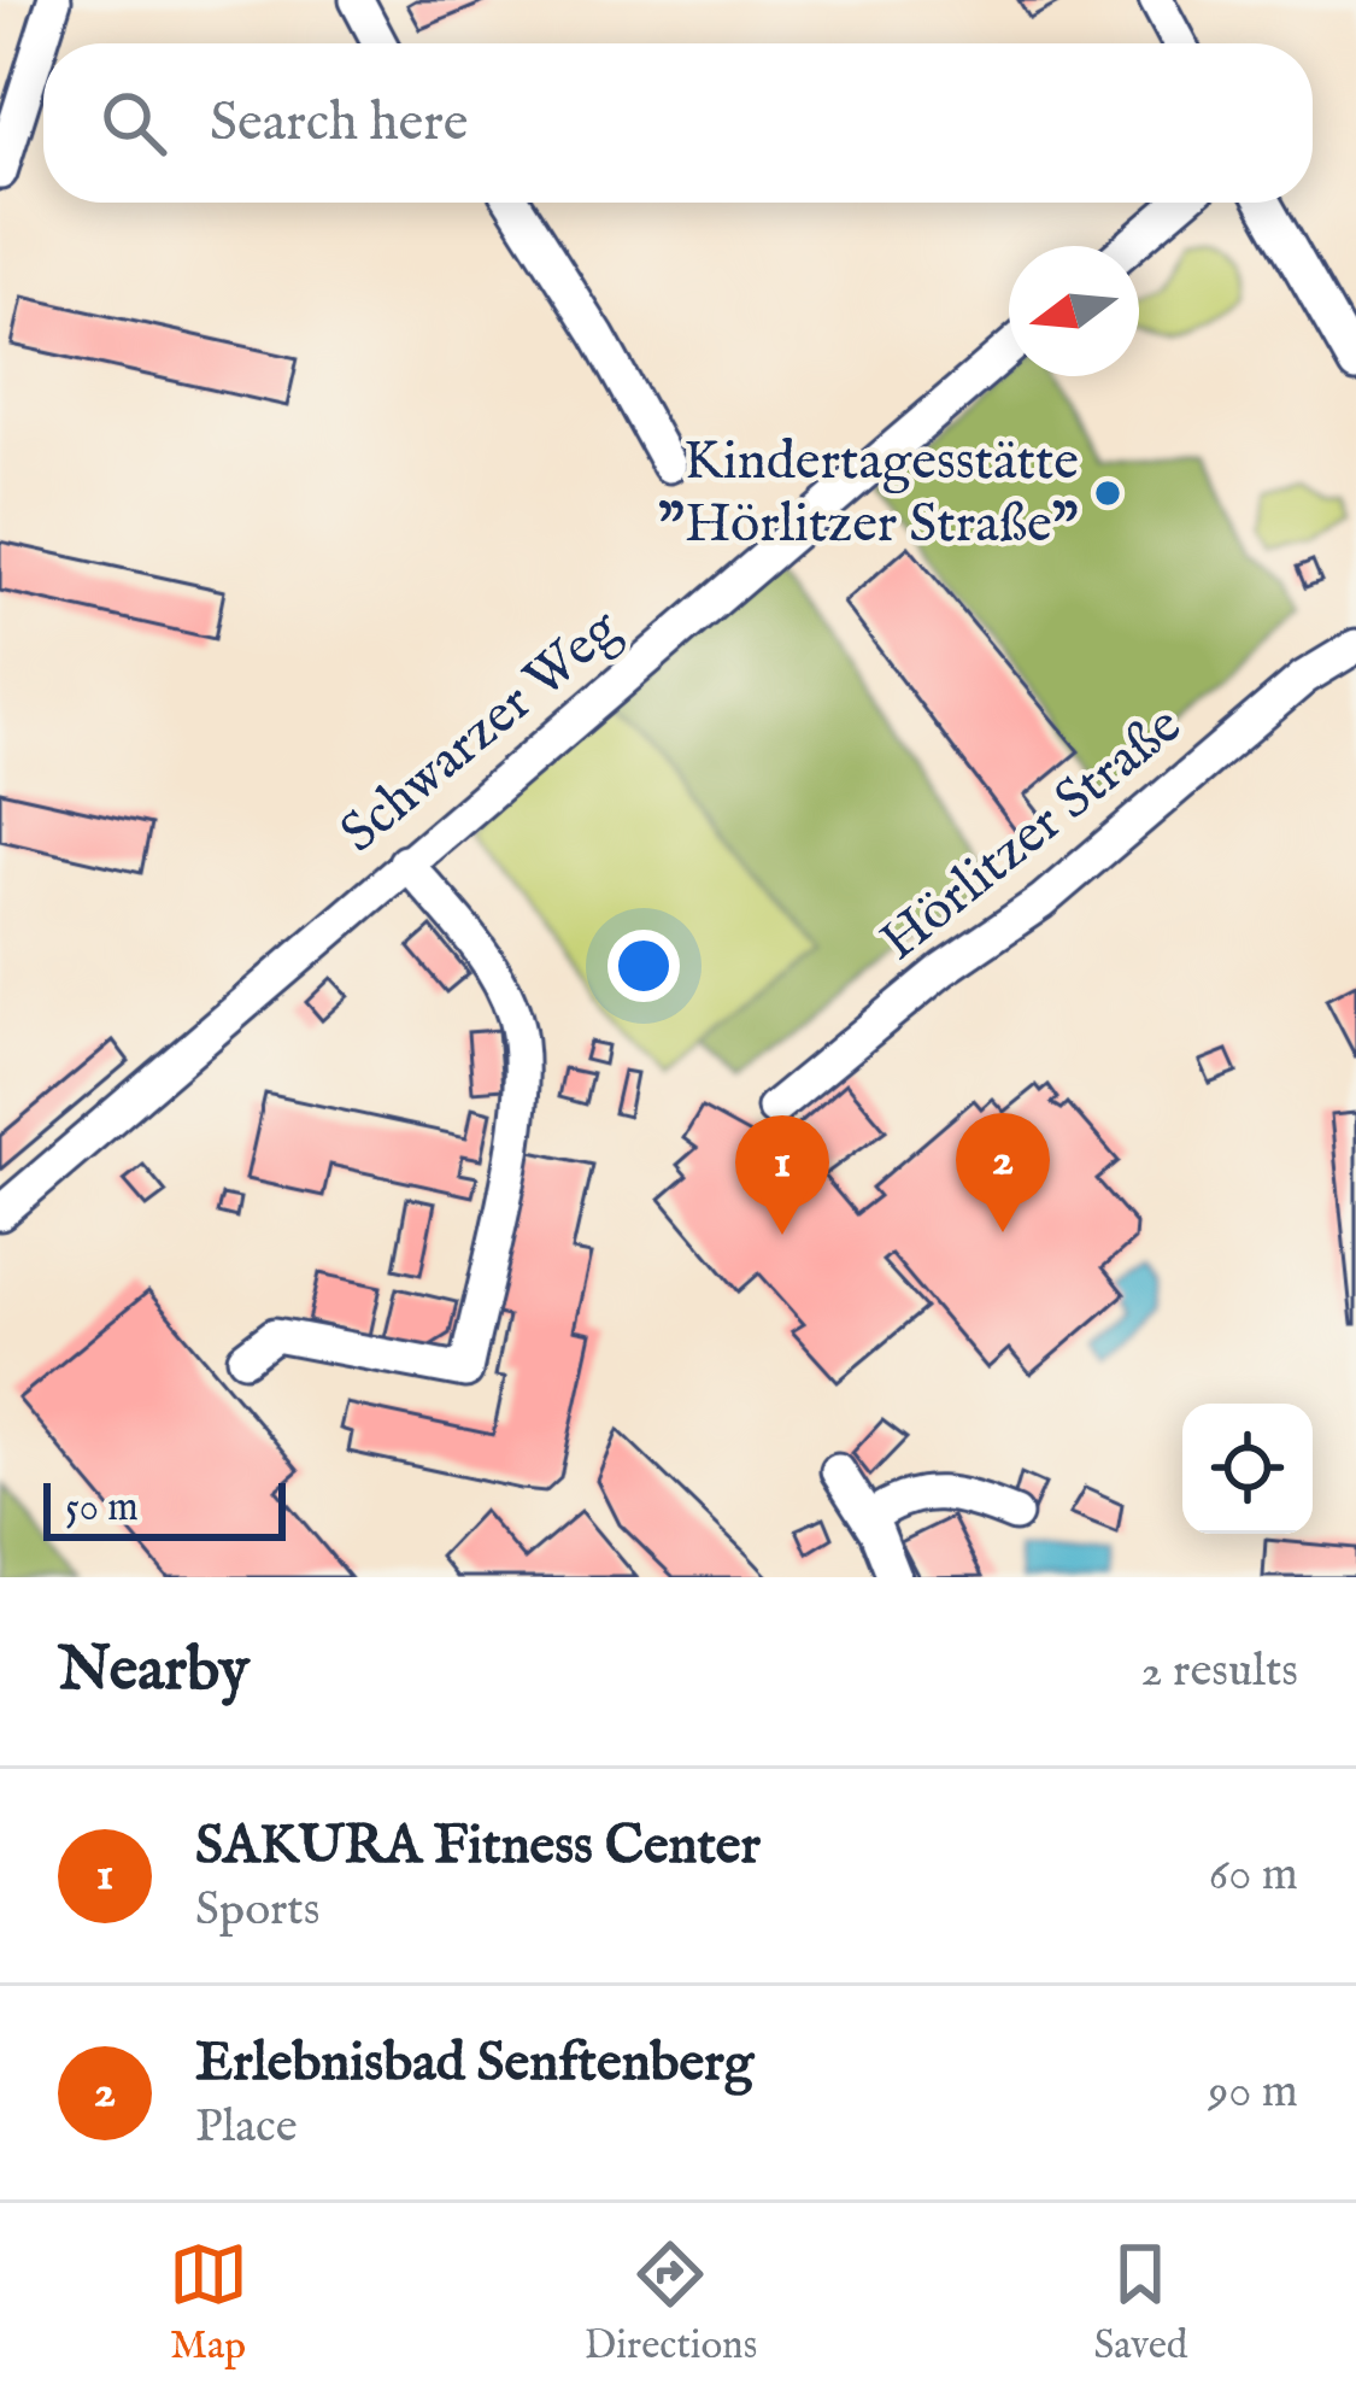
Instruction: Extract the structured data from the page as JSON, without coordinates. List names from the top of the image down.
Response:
{
  "streets": {
    "street": ["Schwarzer Weg", "Hörlitzer Straße"]
  },
  "places": ["Kindertagesstätte \"Hörlitzer Straße\""],
  "scale_bar": "50 m",
  "north": "left",
  "page": {
    "search": "Search here",
    "pins": ["2", "1"],
    "scale": "50 m",
    "heading": ["Nearby", "2 results"],
    "list": [
      {
        "mark": "1",
        "name": "SAKURA Fitness Center",
        "note": "Sports",
        "value": "60 m"
      },
      {
        "mark": "2",
        "name": "Erlebnisbad Senftenberg",
        "note": "Place",
        "value": "90 m"
      }
    ],
    "nav": ["Map", "Directions", "Saved"]
  }
}
